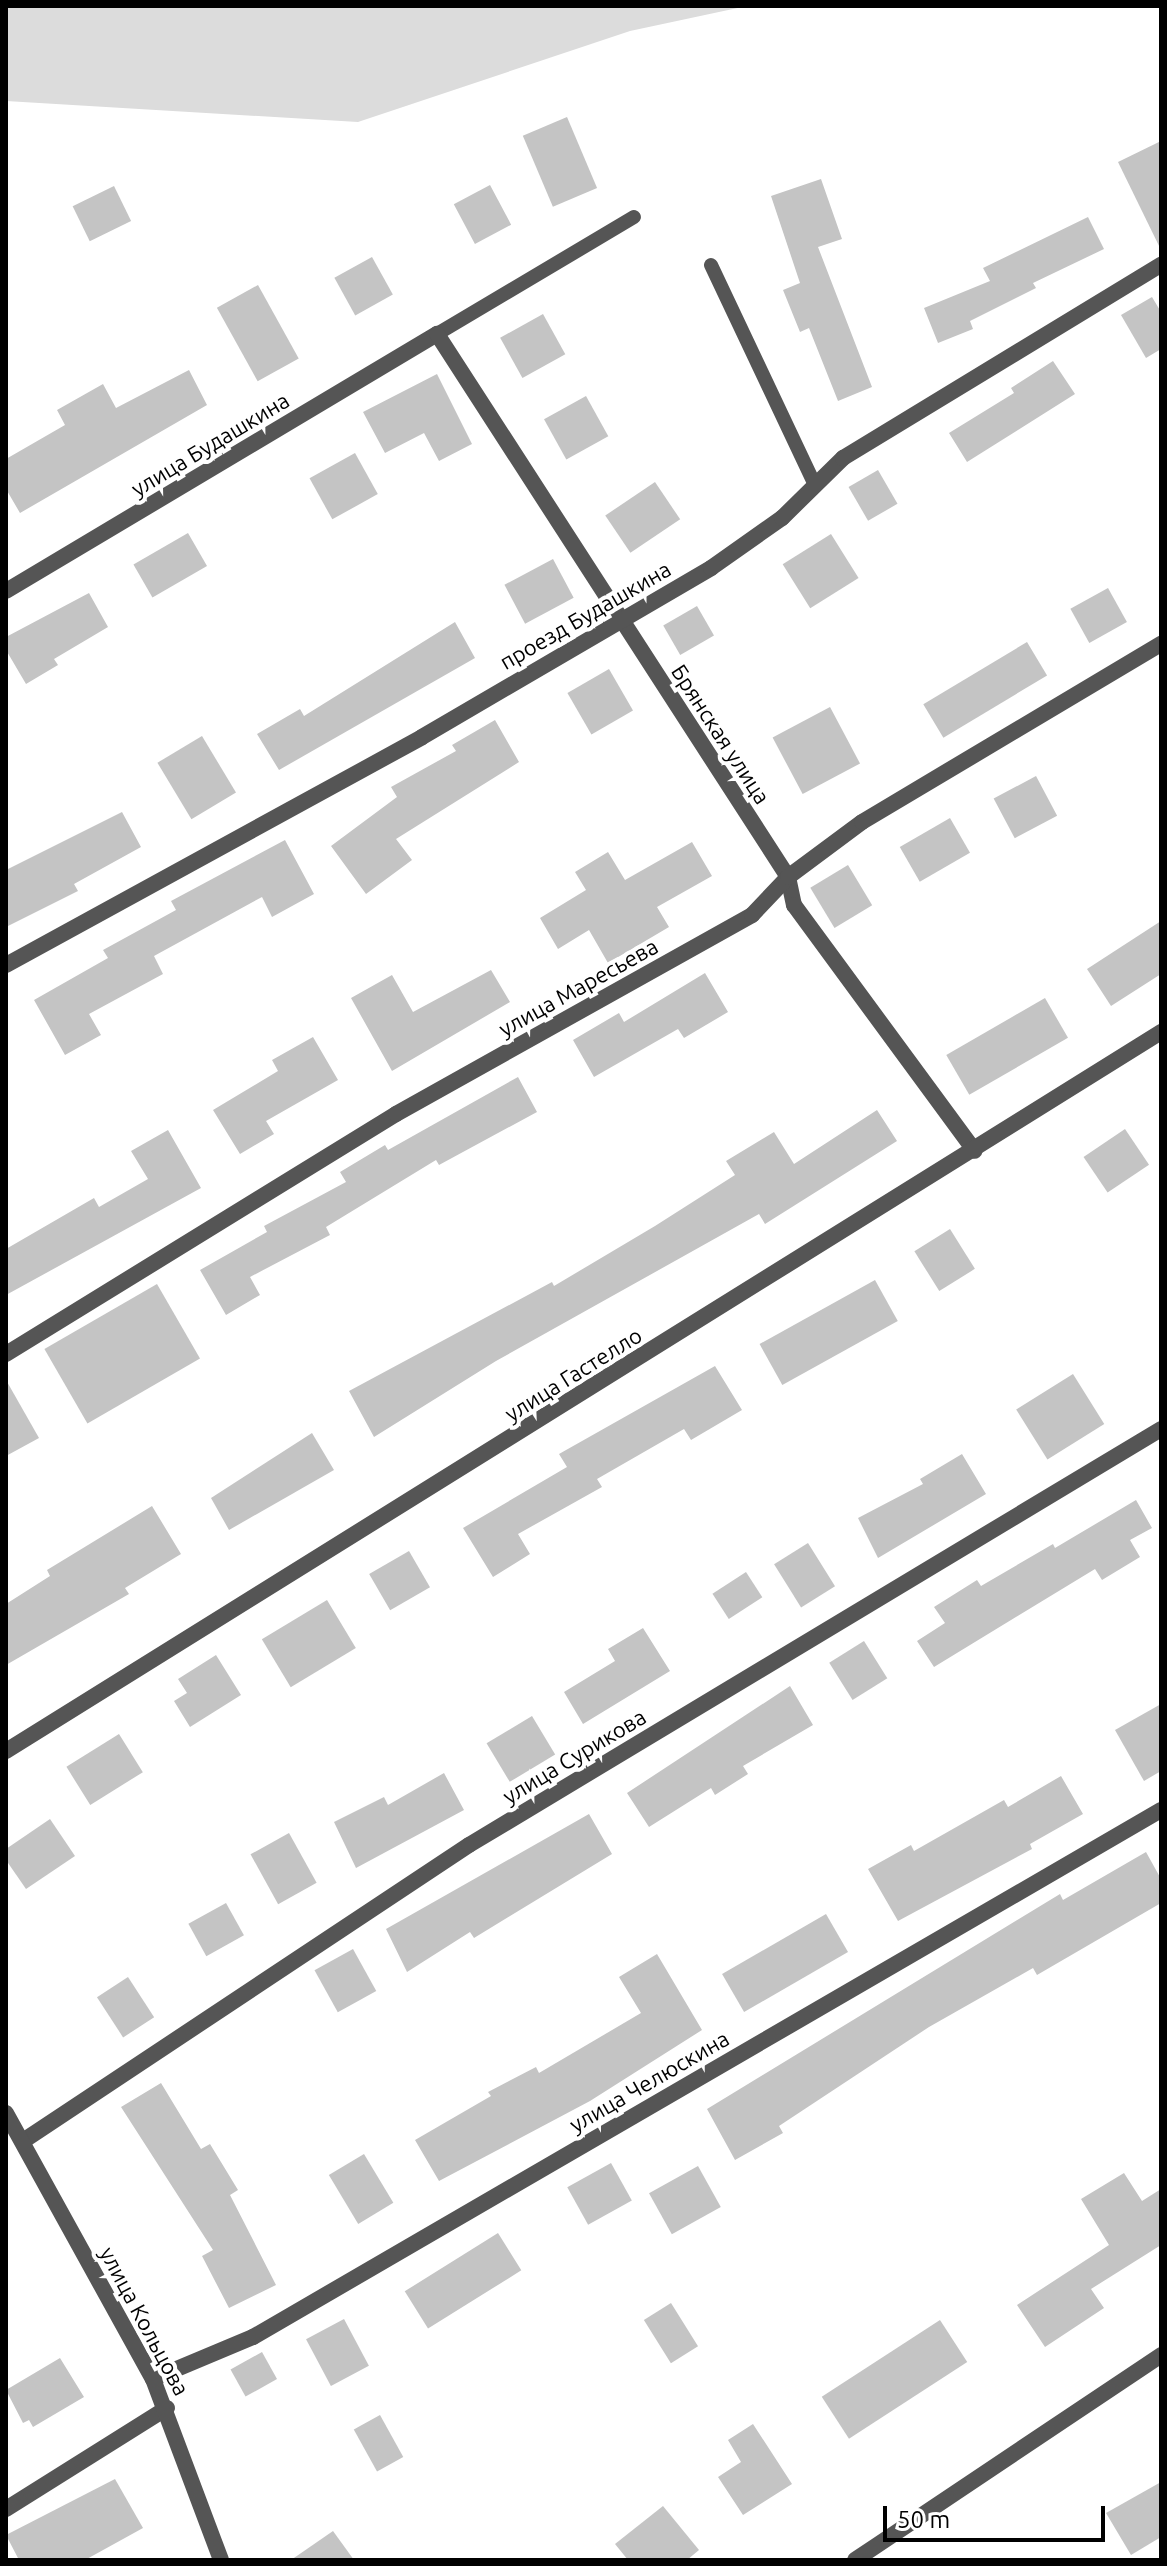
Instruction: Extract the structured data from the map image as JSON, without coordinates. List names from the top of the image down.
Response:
{
  "streets": {
    "street": [
      "улица Будашкина",
      "проезд Будашкина",
      "Брянская улица",
      "улица Маресьева",
      "улица Гастелло",
      "улица Сурикова",
      "улица Челюскина",
      "улица Кольцова"
    ]
  },
  "crossings": [
    ["улица Будашкина", "Брянская улица"],
    ["проезд Будашкина", "Брянская улица"],
    ["Брянская улица", "улица Маресьева"],
    ["Брянская улица", "улица Гастелло"],
    ["улица Сурикова", "улица Кольцова"],
    ["улица Челюскина", "улица Кольцова"]
  ],
  "scale_bar": "50 m"
}
